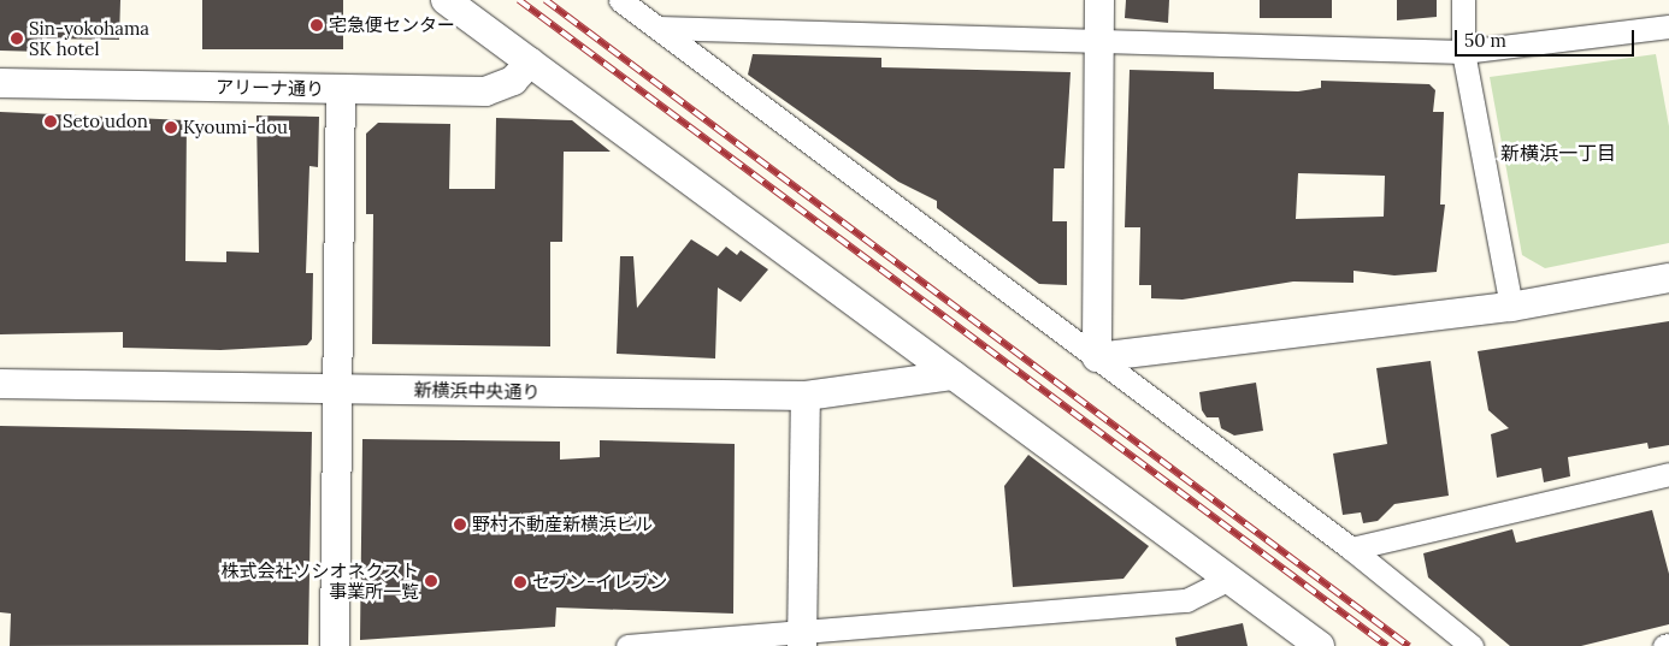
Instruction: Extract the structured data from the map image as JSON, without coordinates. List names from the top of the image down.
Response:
{
  "streets": {
    "street": ["アリーナ通り", "新横浜中央通り"]
  },
  "districts": ["新横浜一丁目"],
  "places": [
    "宅急便センター",
    "Sin-yokohama SK hotel",
    "Seto udon",
    "Kyoumi-dou",
    "野村不動産新横浜ビル",
    "株式会社ソシオネクスト 事業所一覧",
    "セブン-イレブン"
  ],
  "scale_bar": "50 m"
}
